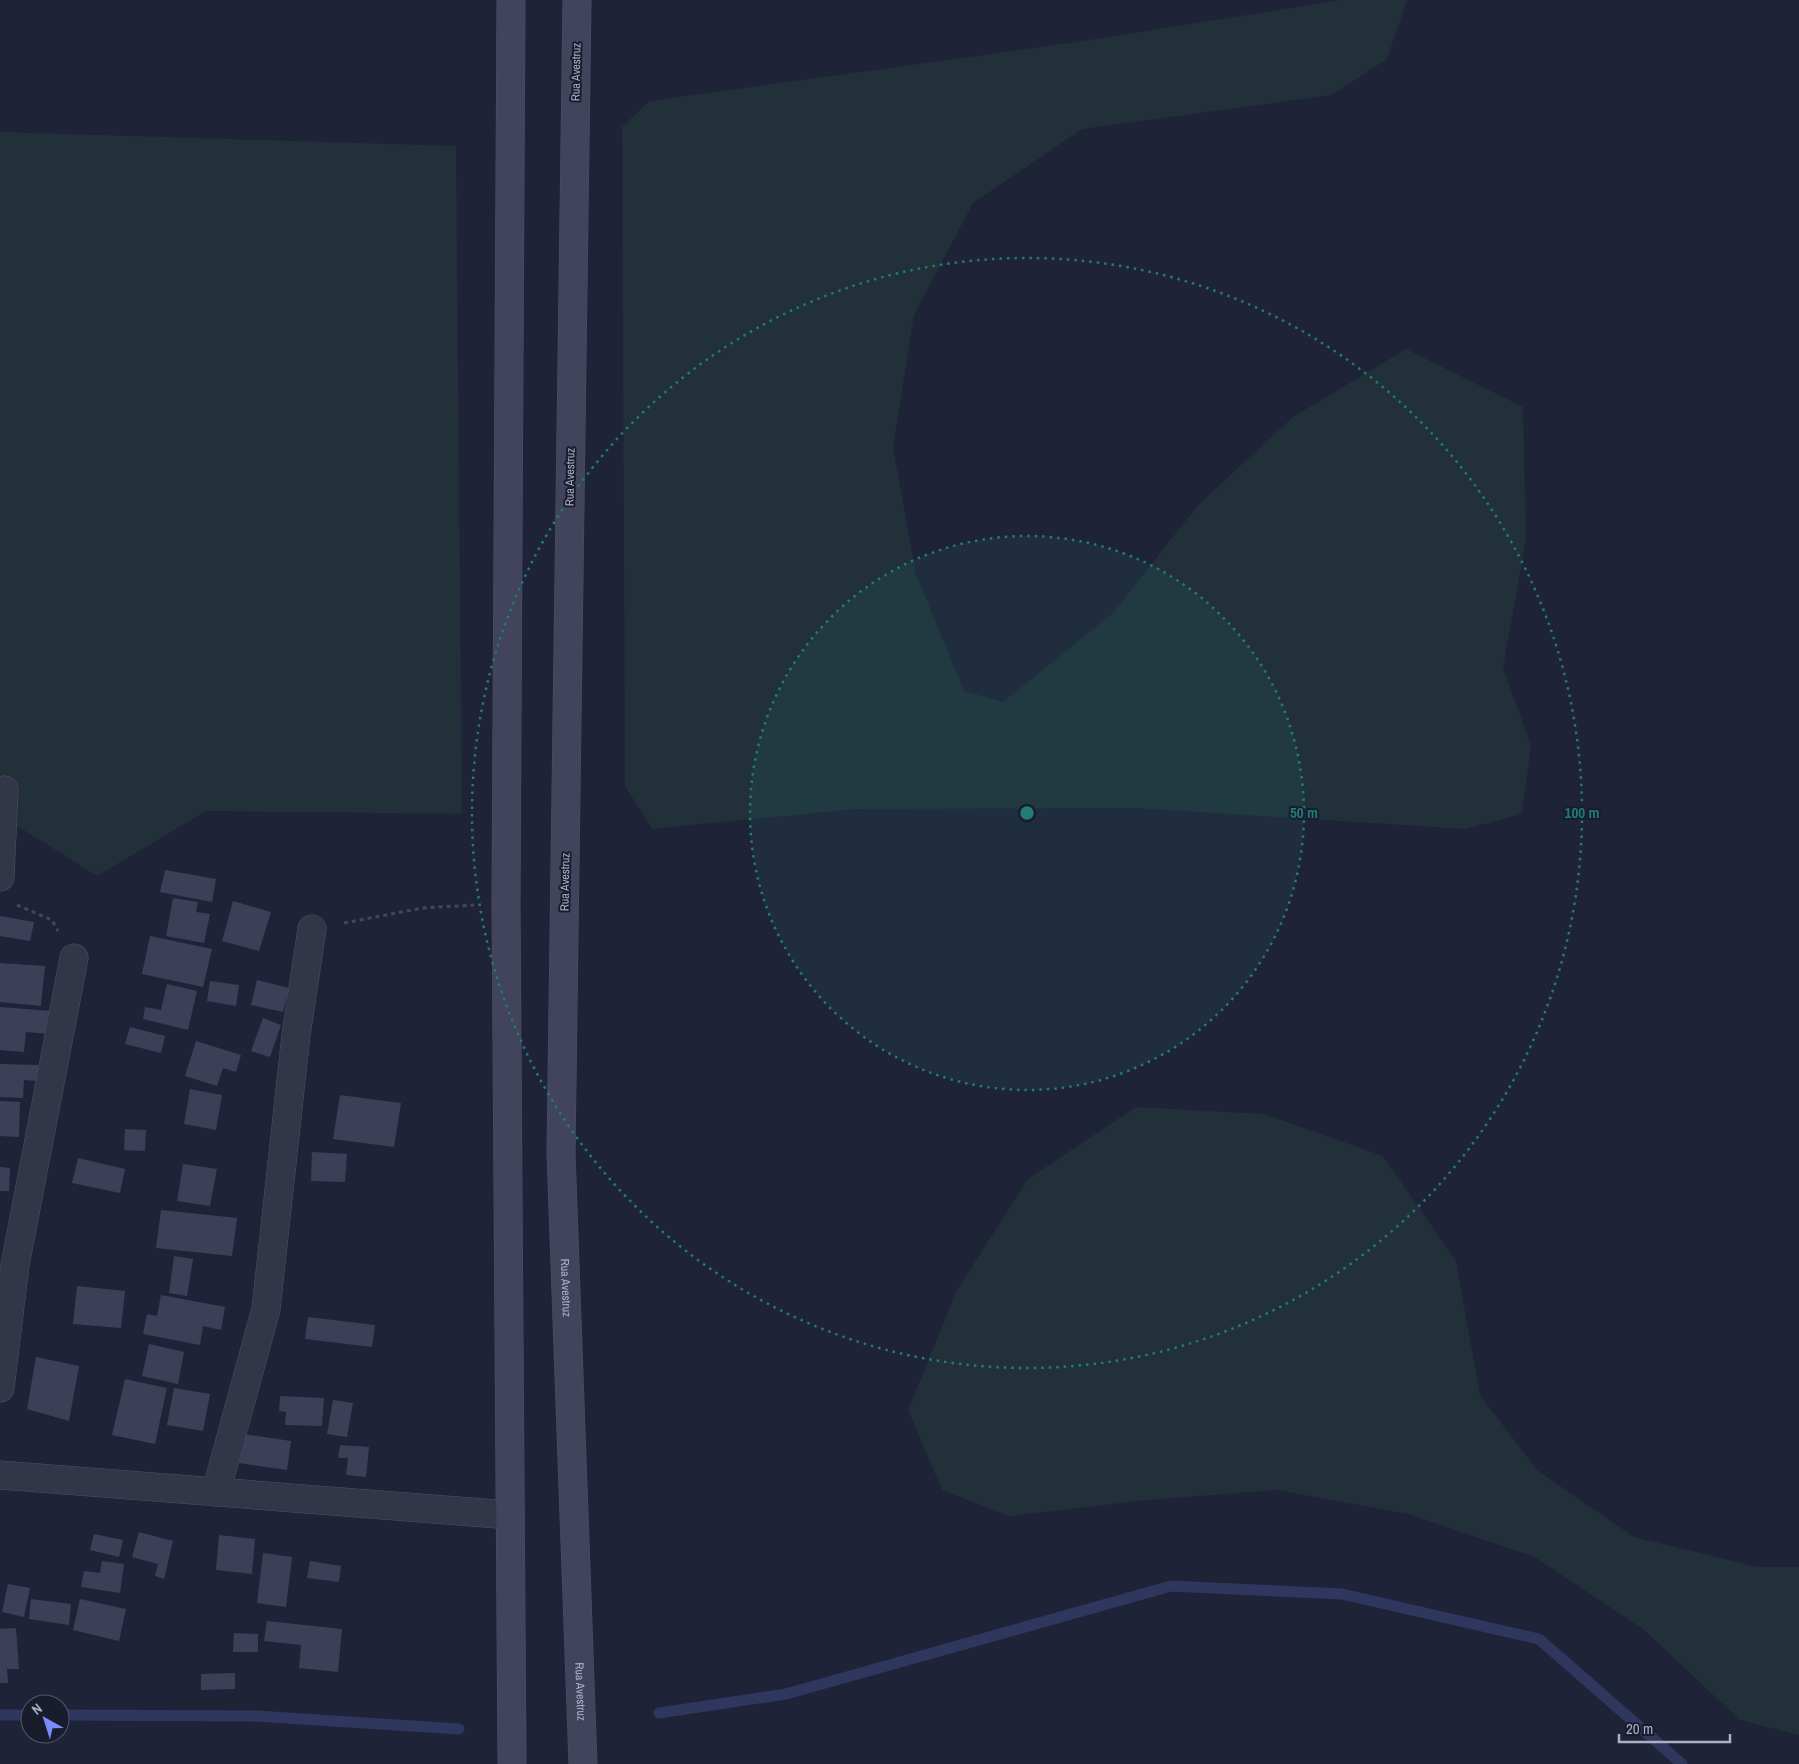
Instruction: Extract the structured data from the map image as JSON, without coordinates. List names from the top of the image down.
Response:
{
  "streets": {
    "main road": ["Rua Avestruz"]
  },
  "scale_bar": "20 m",
  "north": "top left",
  "rings": ["50 m", "100 m"]
}
